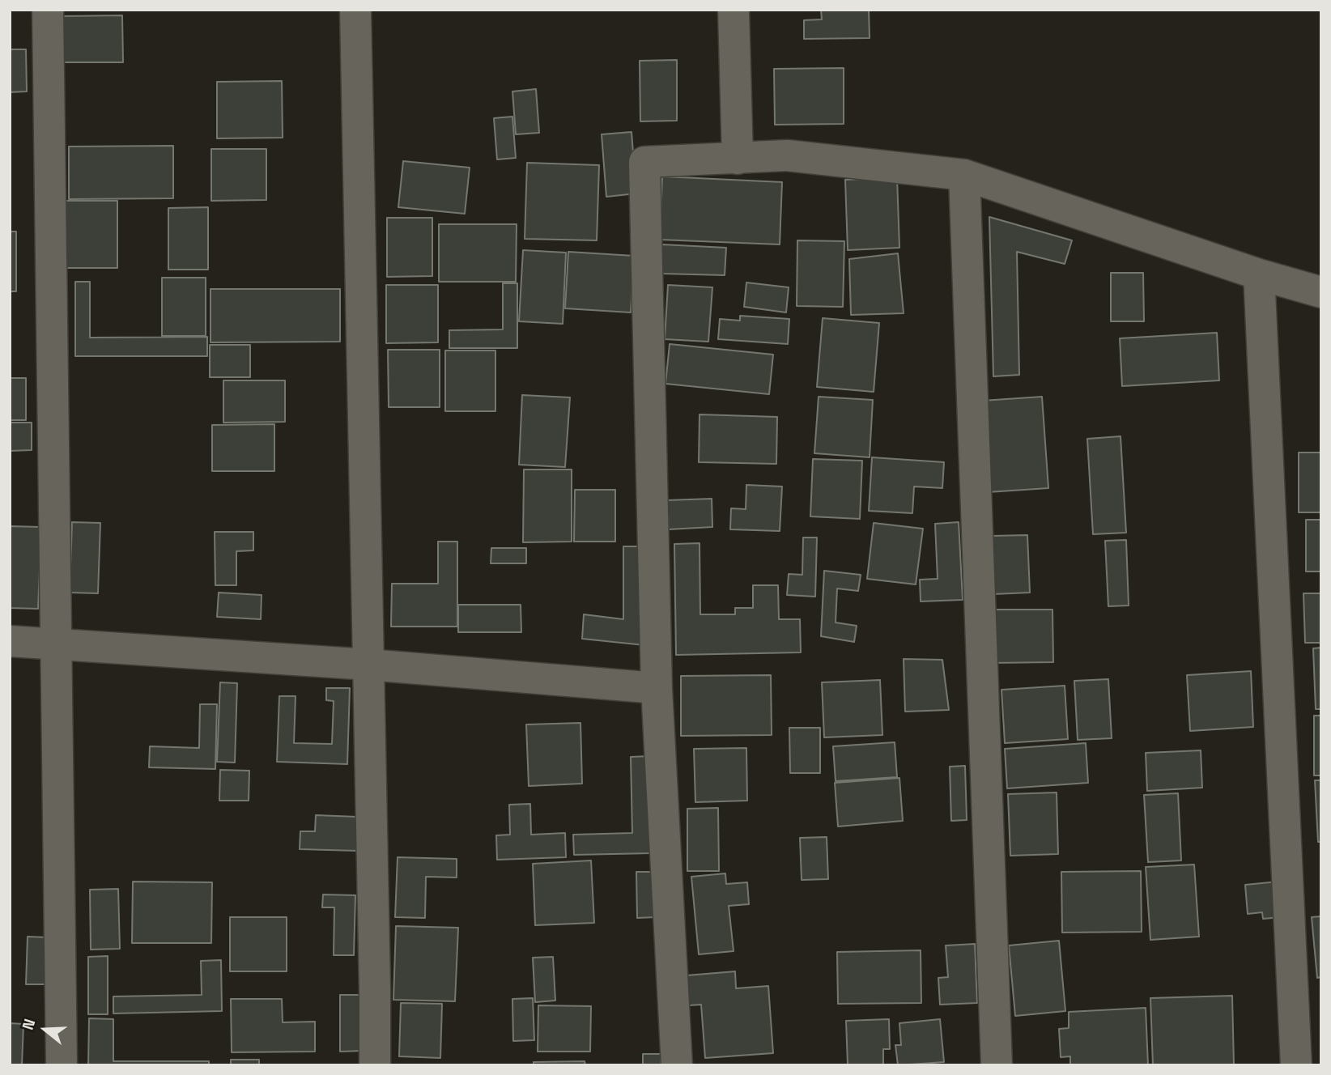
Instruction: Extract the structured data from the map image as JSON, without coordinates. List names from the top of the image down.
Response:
{
  "north": "left"
}
